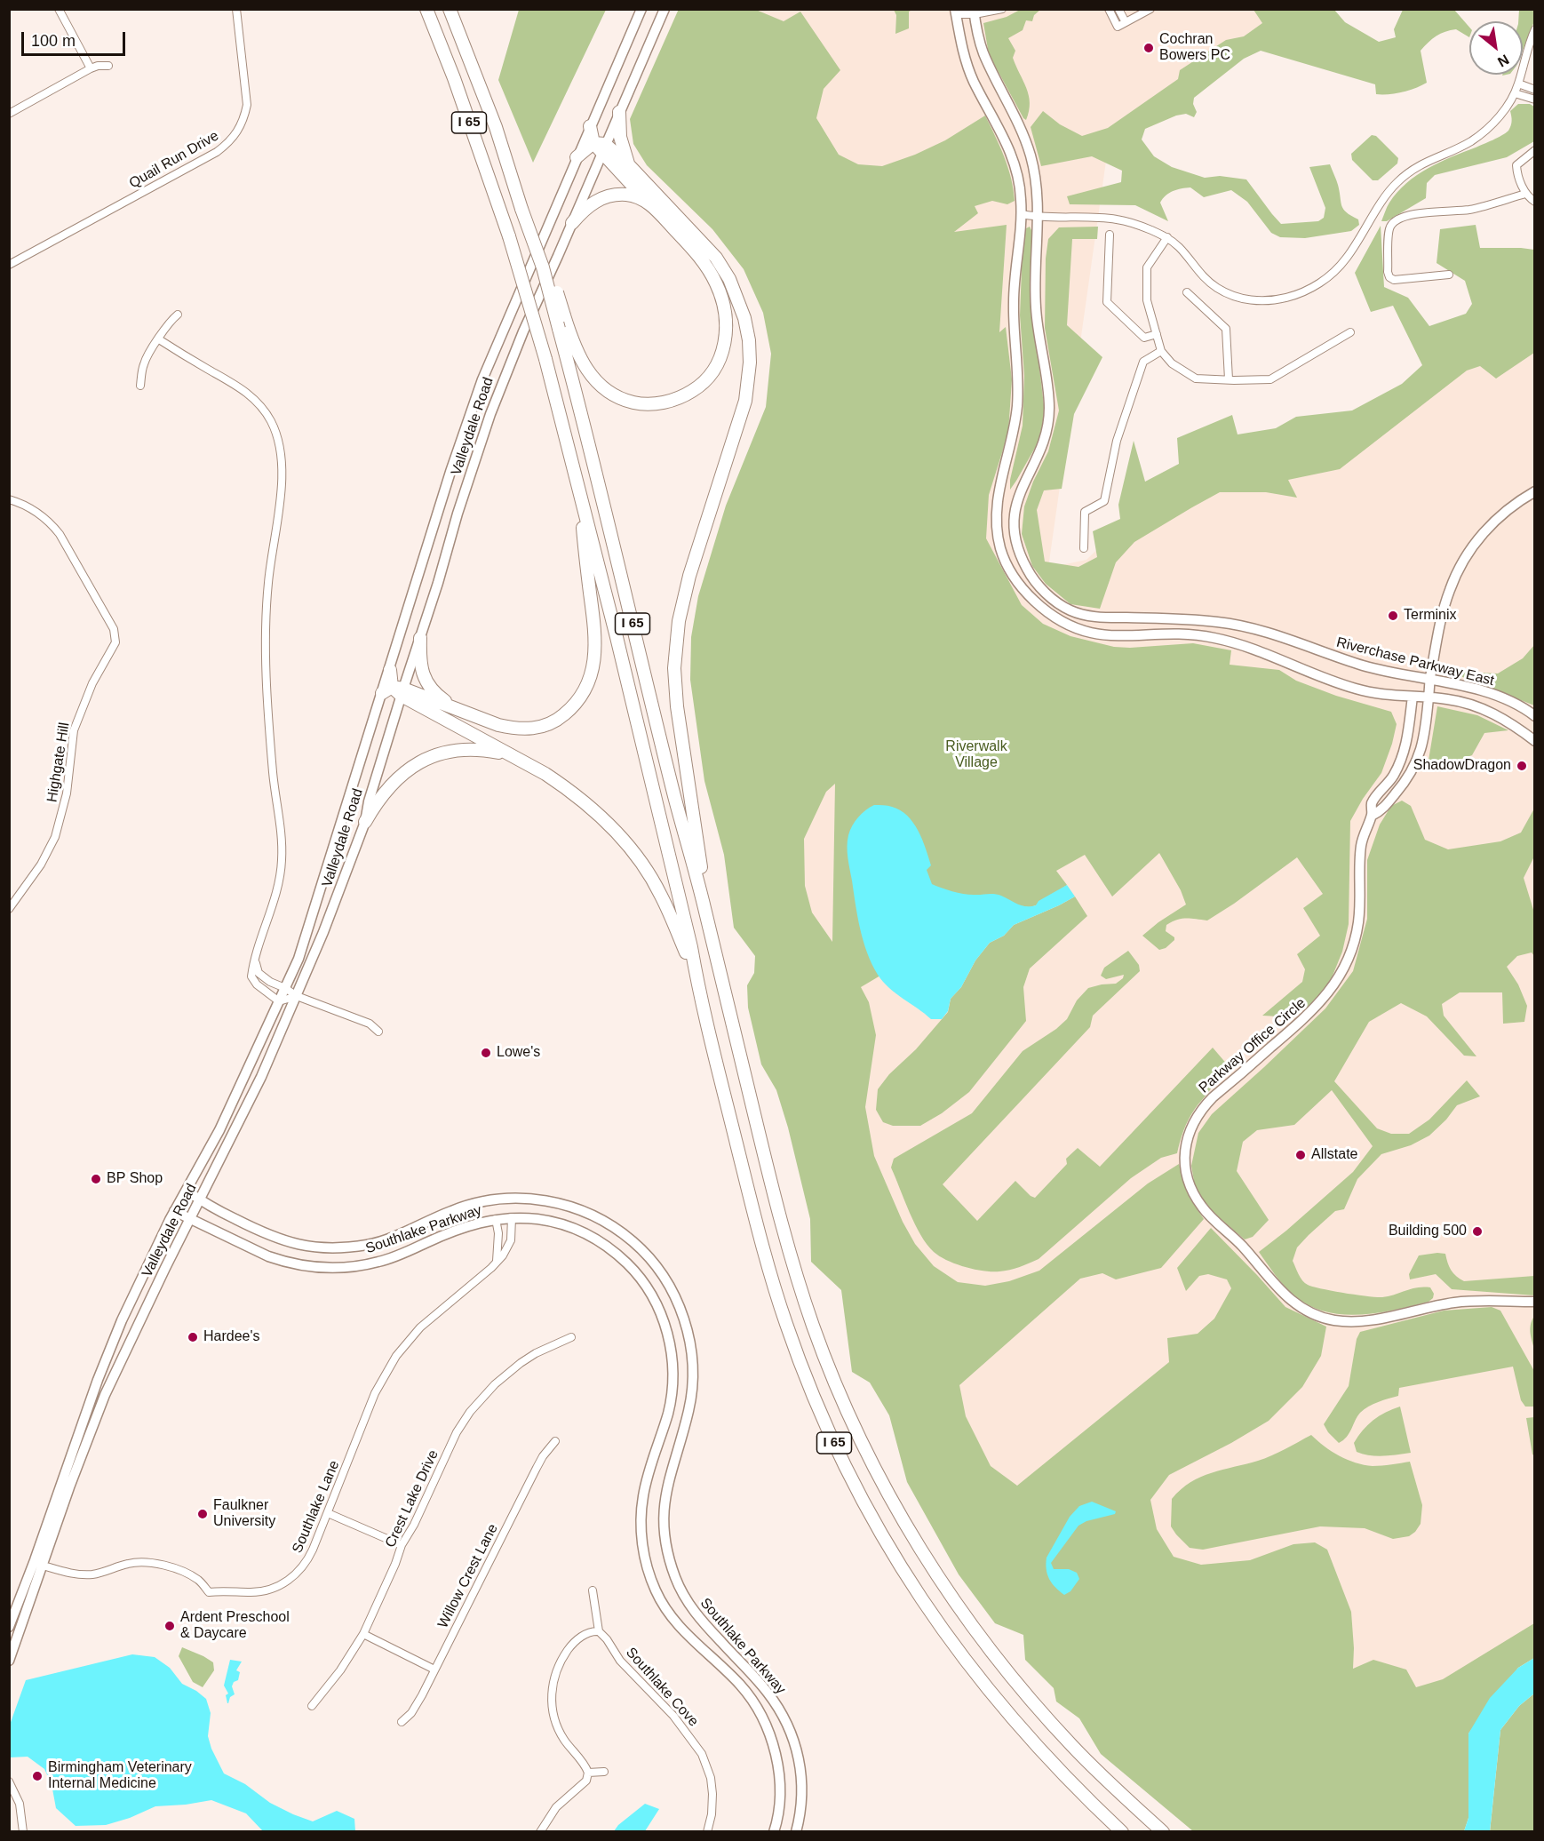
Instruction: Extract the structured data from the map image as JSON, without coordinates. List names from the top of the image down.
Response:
{
  "streets": {
    "highway": ["I 65"],
    "street": [
      "Quail Run Drive",
      "Valleydale Road",
      "Riverchase Parkway East",
      "Highgate Hill",
      "Parkway Office Circle",
      "Southlake Parkway",
      "Crest Lake Drive",
      "Southlake Lane",
      "Willow Crest Lane",
      "Southlake Cove"
    ]
  },
  "crossings": [
    ["Valleydale Road", "Southlake Parkway"],
    ["Valleydale Road", "Southlake Lane"],
    ["Riverchase Parkway East", "Parkway Office Circle"],
    ["Southlake Parkway", "Southlake Lane"]
  ],
  "parks": ["Riverwalk Village"],
  "places": [
    "Cochran Bowers PC",
    "Terminix",
    "ShadowDragon",
    "Lowe's",
    "Allstate",
    "BP Shop",
    "Building 500",
    "Hardee's",
    "Faulkner University",
    "Ardent Preschool & Daycare",
    "Birmingham Veterinary Internal Medicine"
  ],
  "scale_bar": "100 m",
  "north": "bottom right"
}
